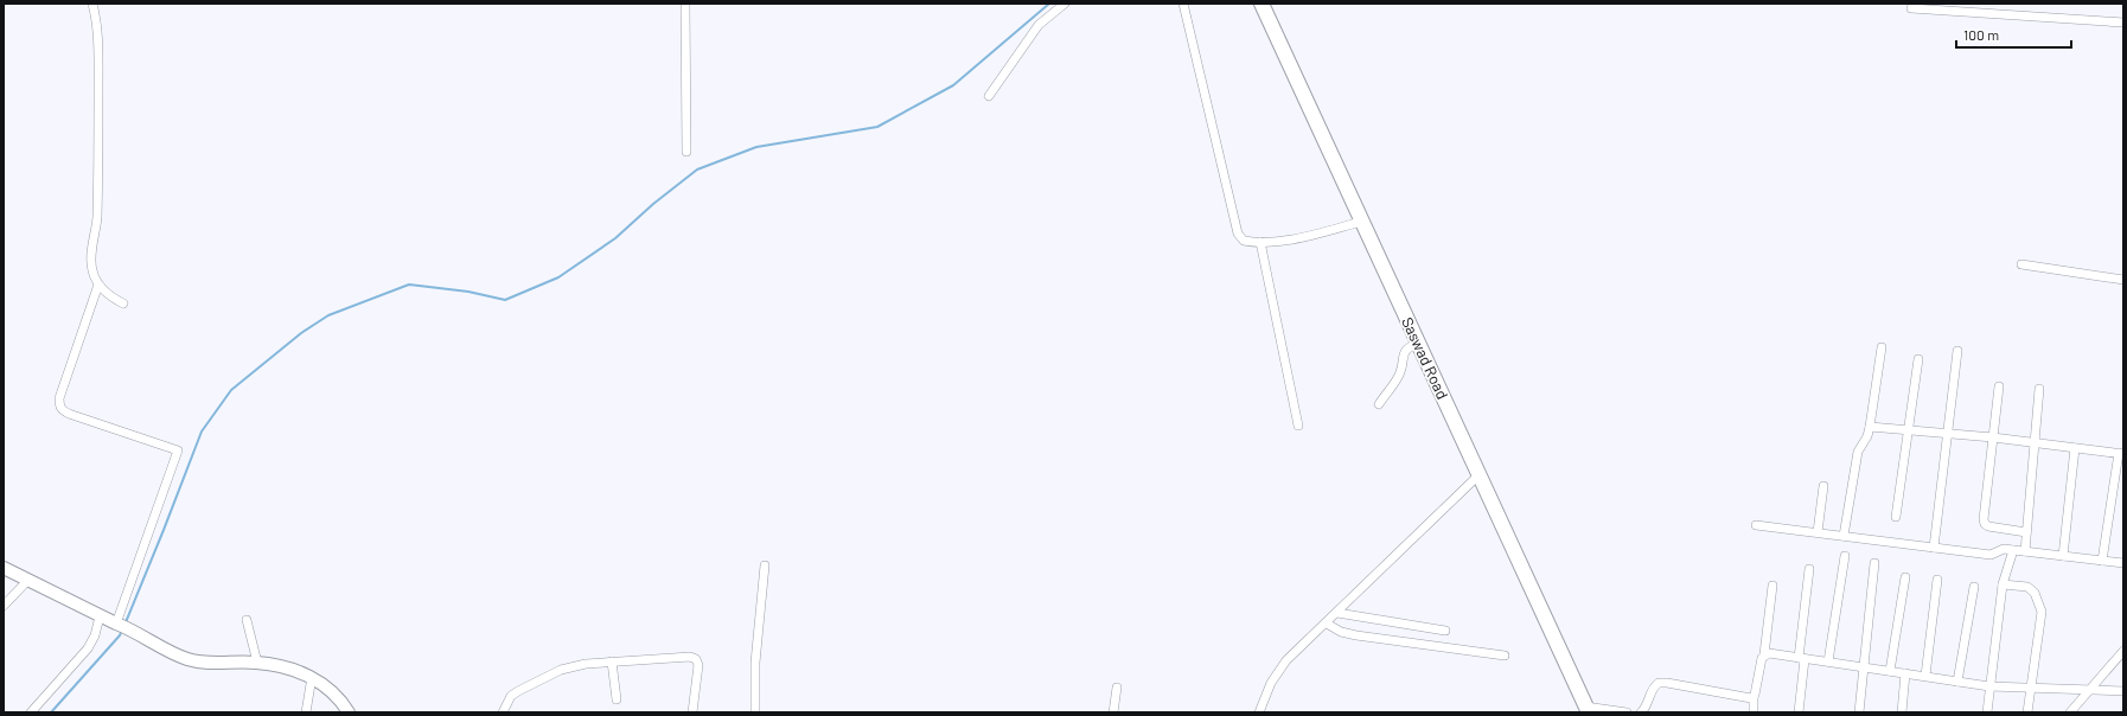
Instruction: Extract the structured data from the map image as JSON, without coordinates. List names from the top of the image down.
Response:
{
  "streets": {
    "highway": ["Saswad Road"]
  },
  "scale_bar": "100 m"
}
